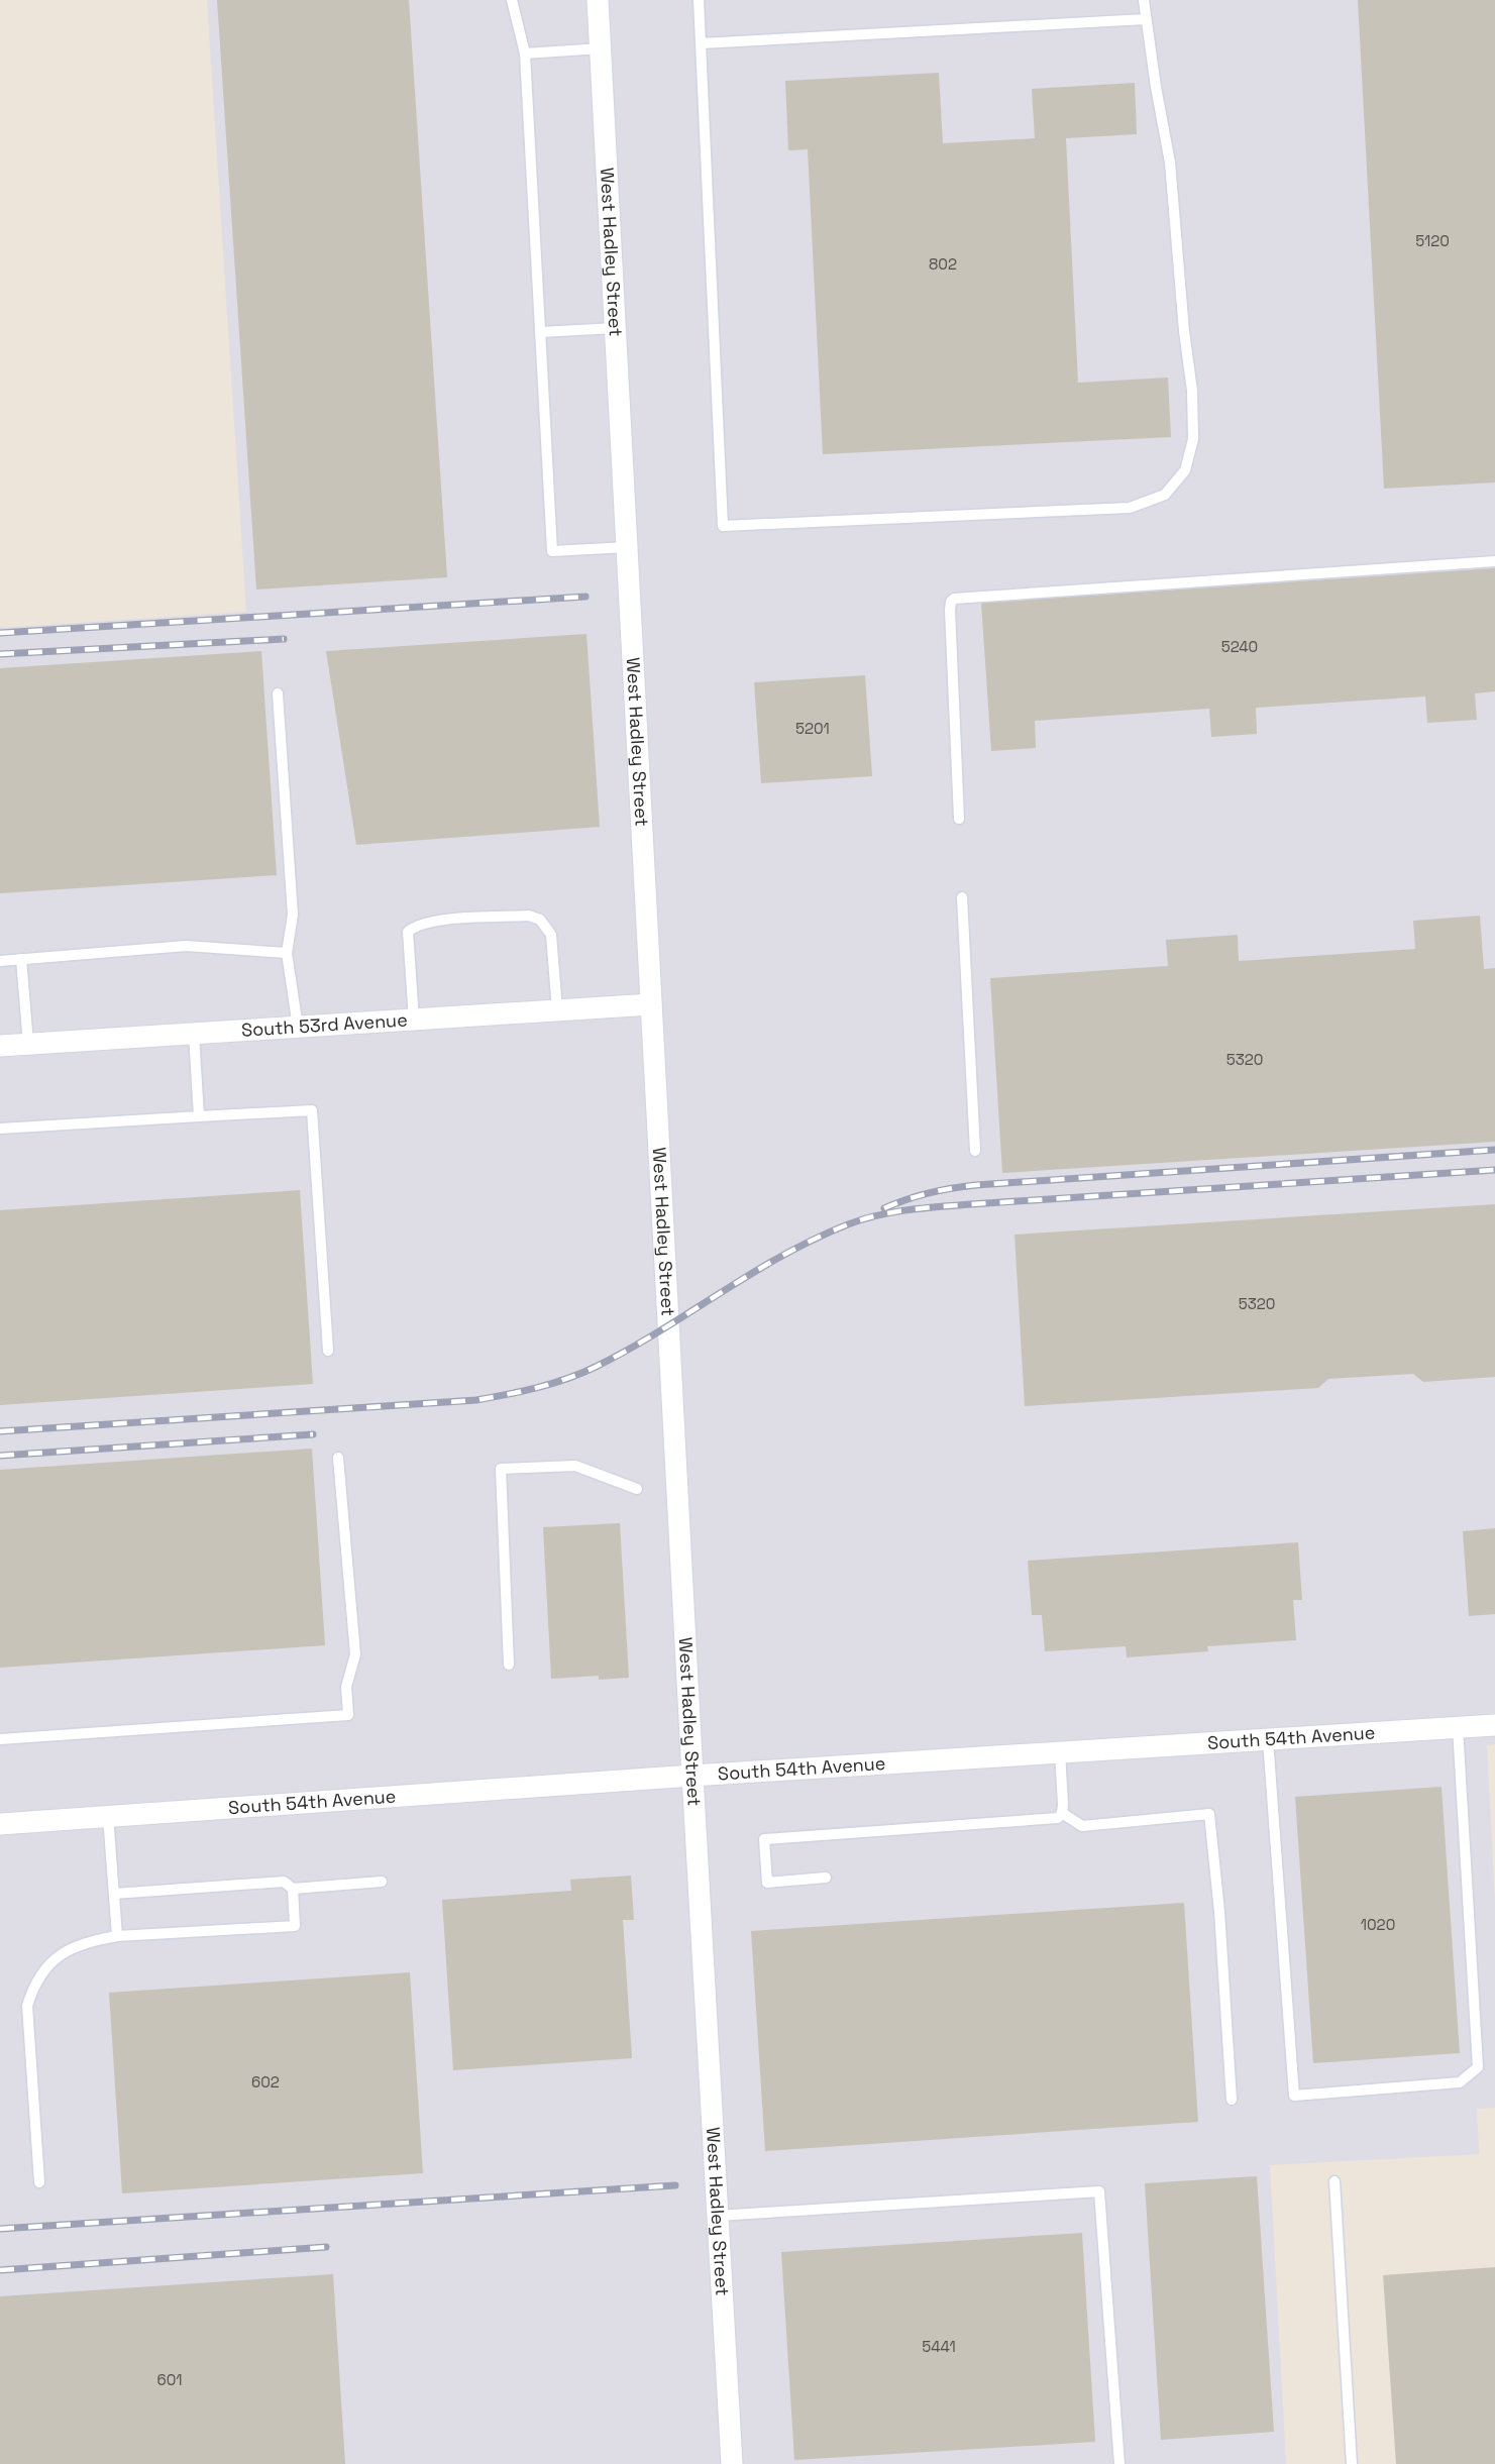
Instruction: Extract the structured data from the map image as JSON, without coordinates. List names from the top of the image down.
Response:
{
  "streets": {
    "street": ["West Hadley Street", "South 53rd Avenue", "South 54th Avenue"]
  },
  "crossings": [
    ["West Hadley Street", "South 53rd Avenue"],
    ["West Hadley Street", "South 54th Avenue"]
  ],
  "house_numbers": [
    "5120",
    "802",
    "5240",
    "5201",
    "5320",
    "5320",
    "1020",
    "602",
    "5441",
    "601"
  ]
}
